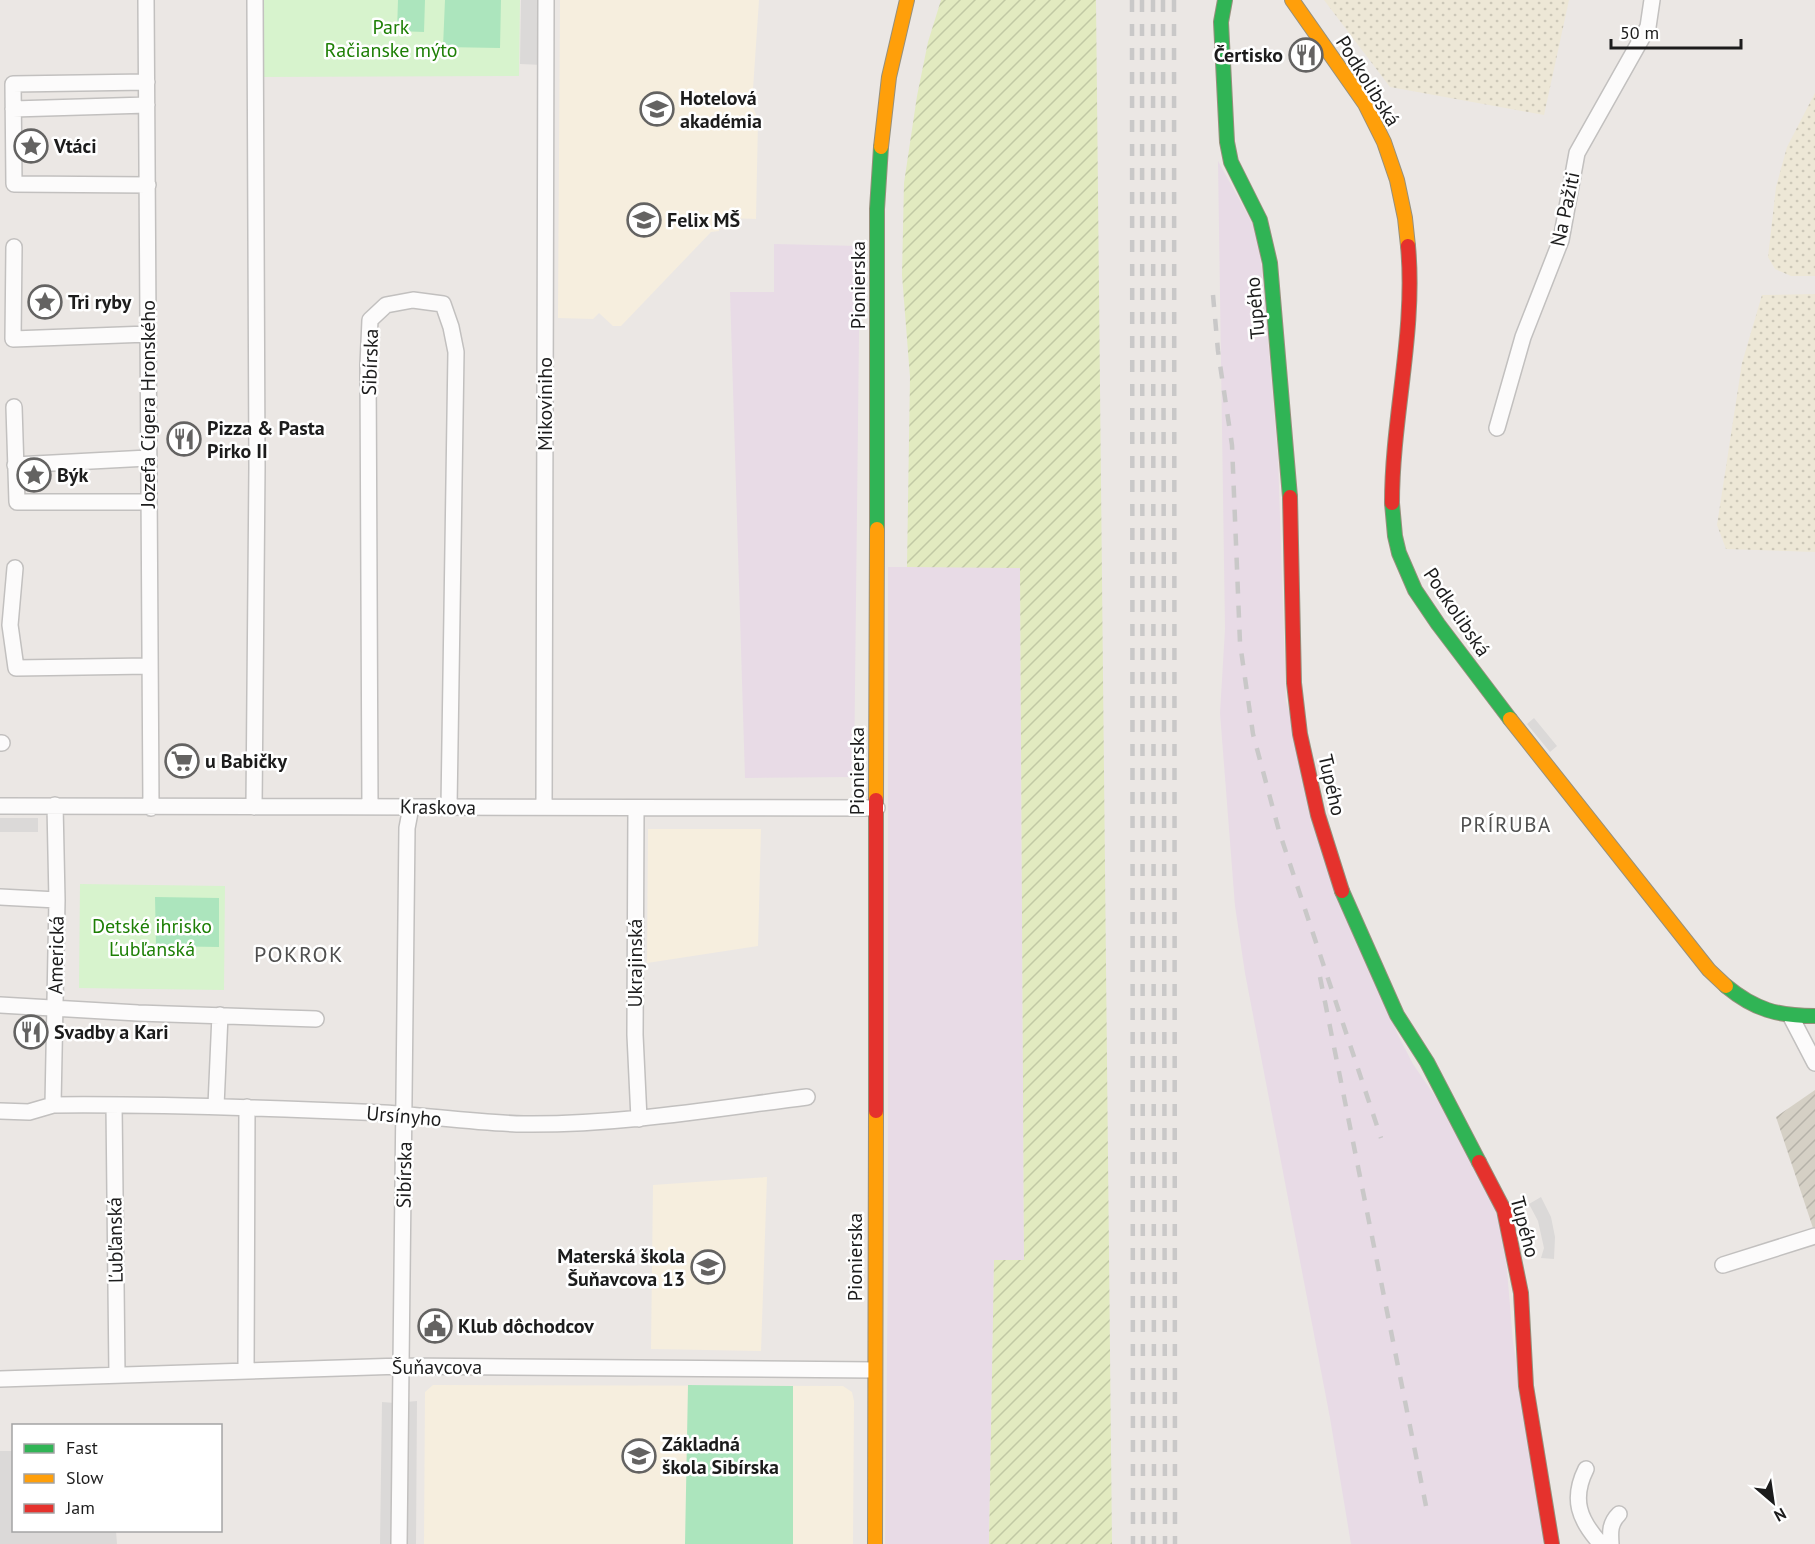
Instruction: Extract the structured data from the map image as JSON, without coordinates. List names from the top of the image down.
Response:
{
  "streets": {
    "street": [
      "Podkolibská",
      "Na Pažiti",
      "Pionierska",
      "Tupého",
      "Sibírska",
      "Jozefa Cígera Hronského",
      "Mikovíniho",
      "Kraskova",
      "Americká",
      "Ukrajinská",
      "Ursínyho",
      "Ľubľanská",
      "Šuňavcova"
    ]
  },
  "crossings": [
    ["Pionierska", "Kraskova"],
    ["Pionierska", "Šuňavcova"],
    ["Sibírska", "Kraskova"],
    ["Sibírska", "Ursínyho"],
    ["Sibírska", "Šuňavcova"],
    ["Jozefa Cígera Hronského", "Kraskova"],
    ["Mikovíniho", "Kraskova"],
    ["Kraskova", "Americká"],
    ["Kraskova", "Ukrajinská"],
    ["Americká", "Ursínyho"],
    ["Ukrajinská", "Ursínyho"],
    ["Ursínyho", "Ľubľanská"],
    ["Ľubľanská", "Šuňavcova"]
  ],
  "districts": ["PRÍRUBA", "POKROK"],
  "parks": ["Park Račianske mýto", "Detské ihrisko Ľubľanská"],
  "places": {
    "restaurant": ["Čertisko", "Pizza & Pasta Pirko II", "Svadby a Kari"],
    "school or university": [
      "Hotelová akadémia",
      "Felix MŠ",
      "Materská škola Šuňavcova 13",
      "Základná škola Sibírska"
    ],
    "place": ["Vtáci", "Tri ryby", "Býk"],
    "supermarket": ["u Babičky"],
    "public building": ["Klub dôchodcov"]
  },
  "legend": ["Fast", "Slow", "Jam"],
  "scale_bar": "50 m",
  "north": "bottom right"
}
